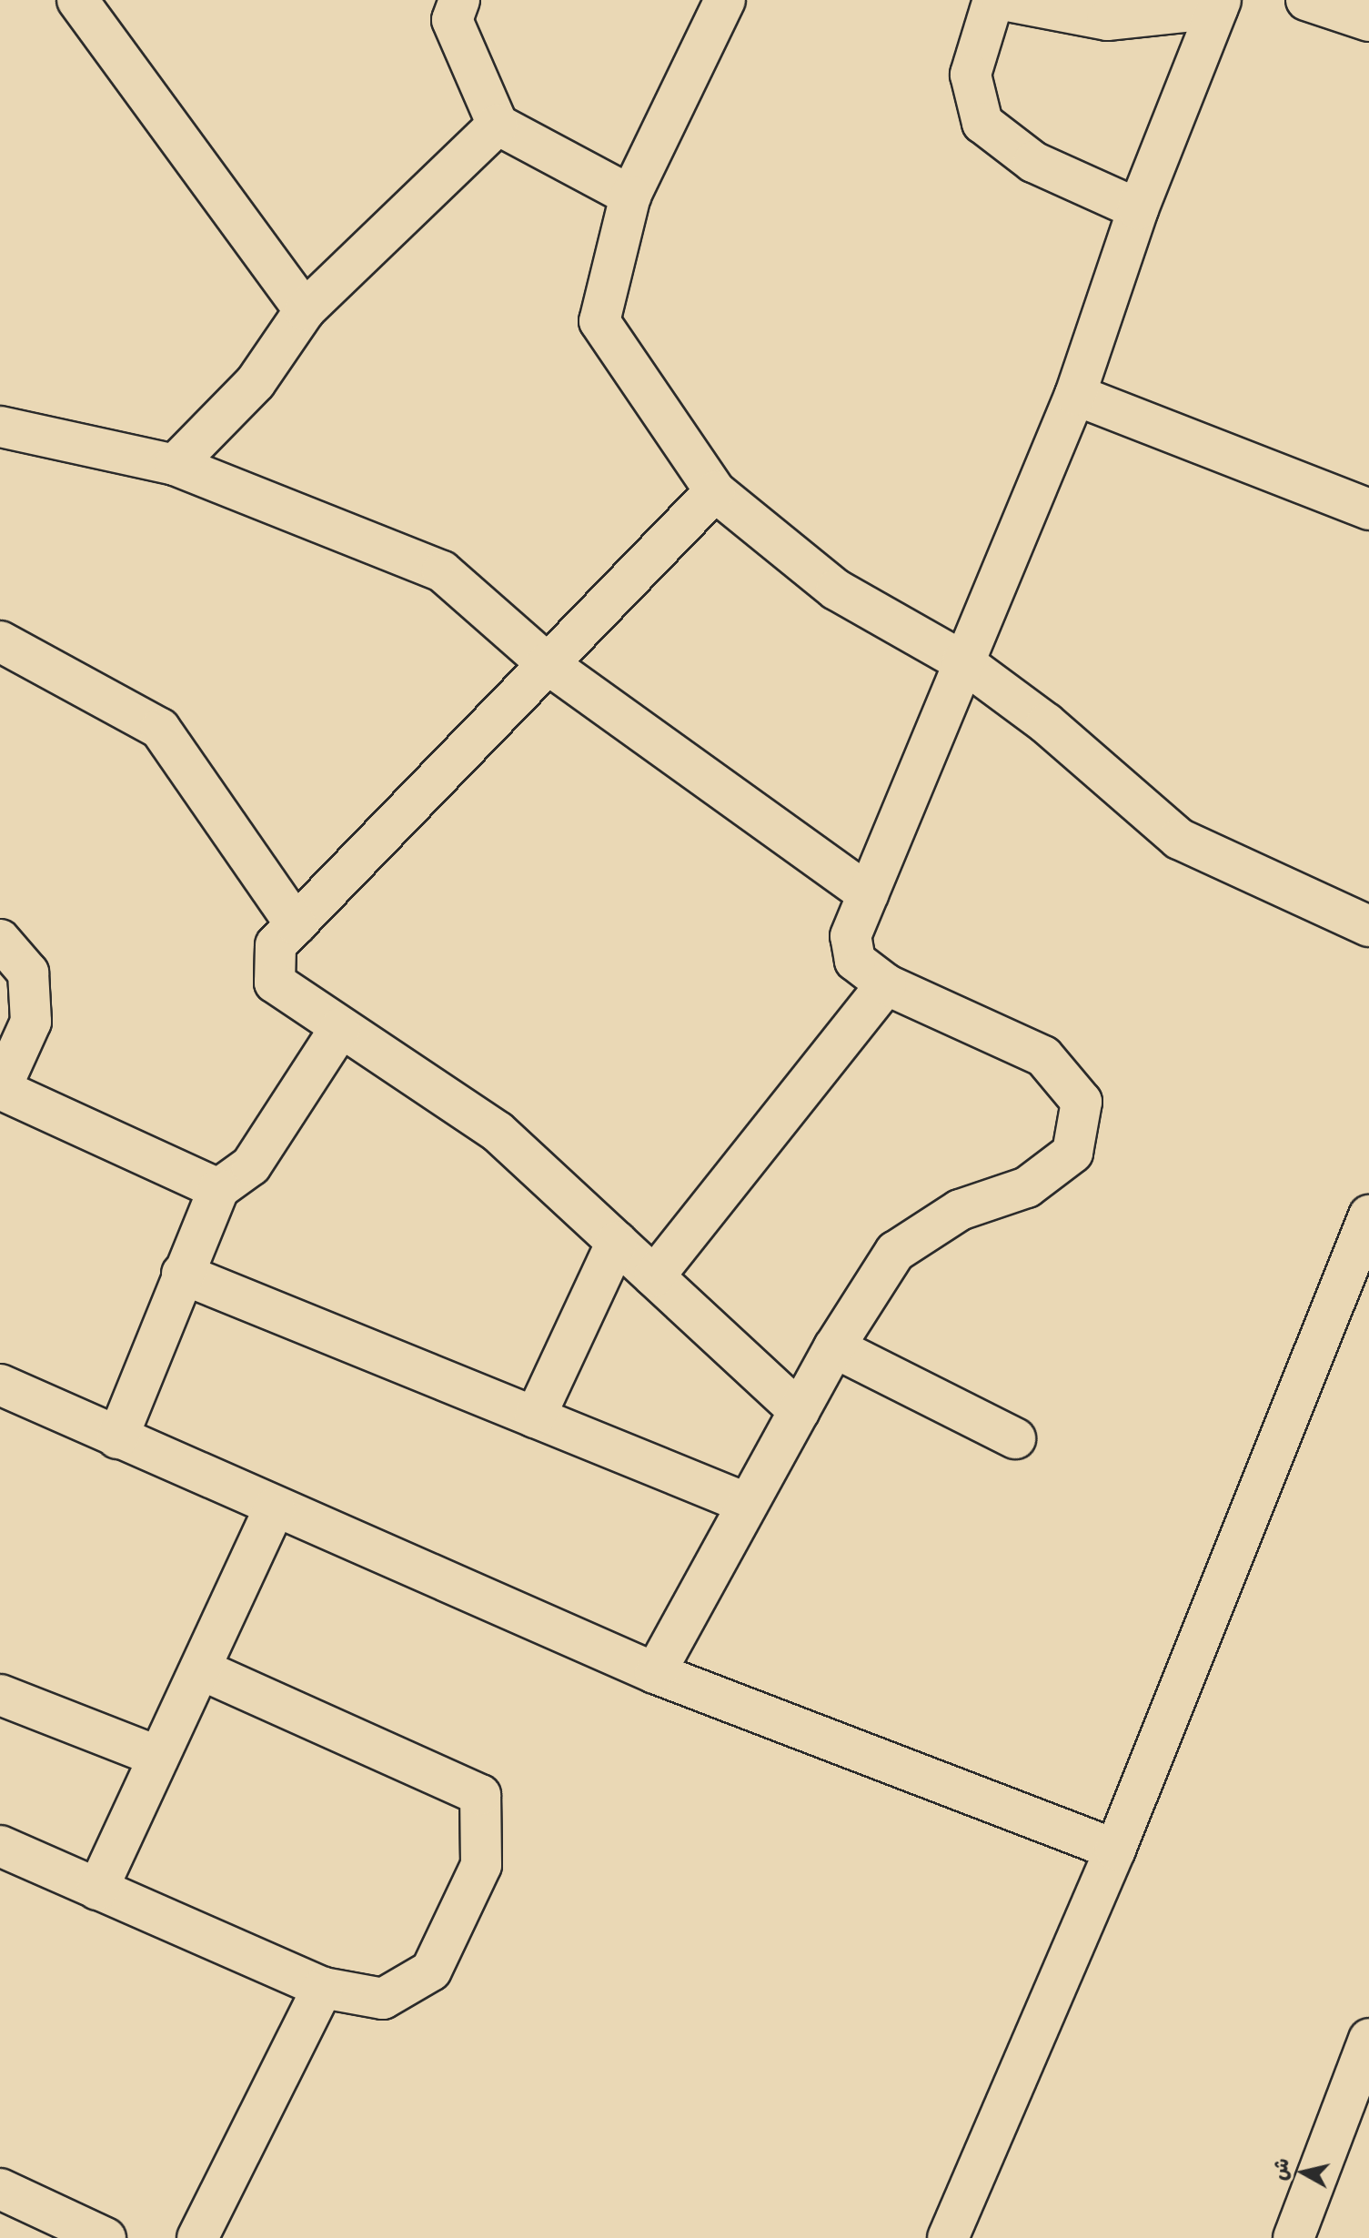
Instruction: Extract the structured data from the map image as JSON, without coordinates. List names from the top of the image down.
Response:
{
  "north": "left"
}
